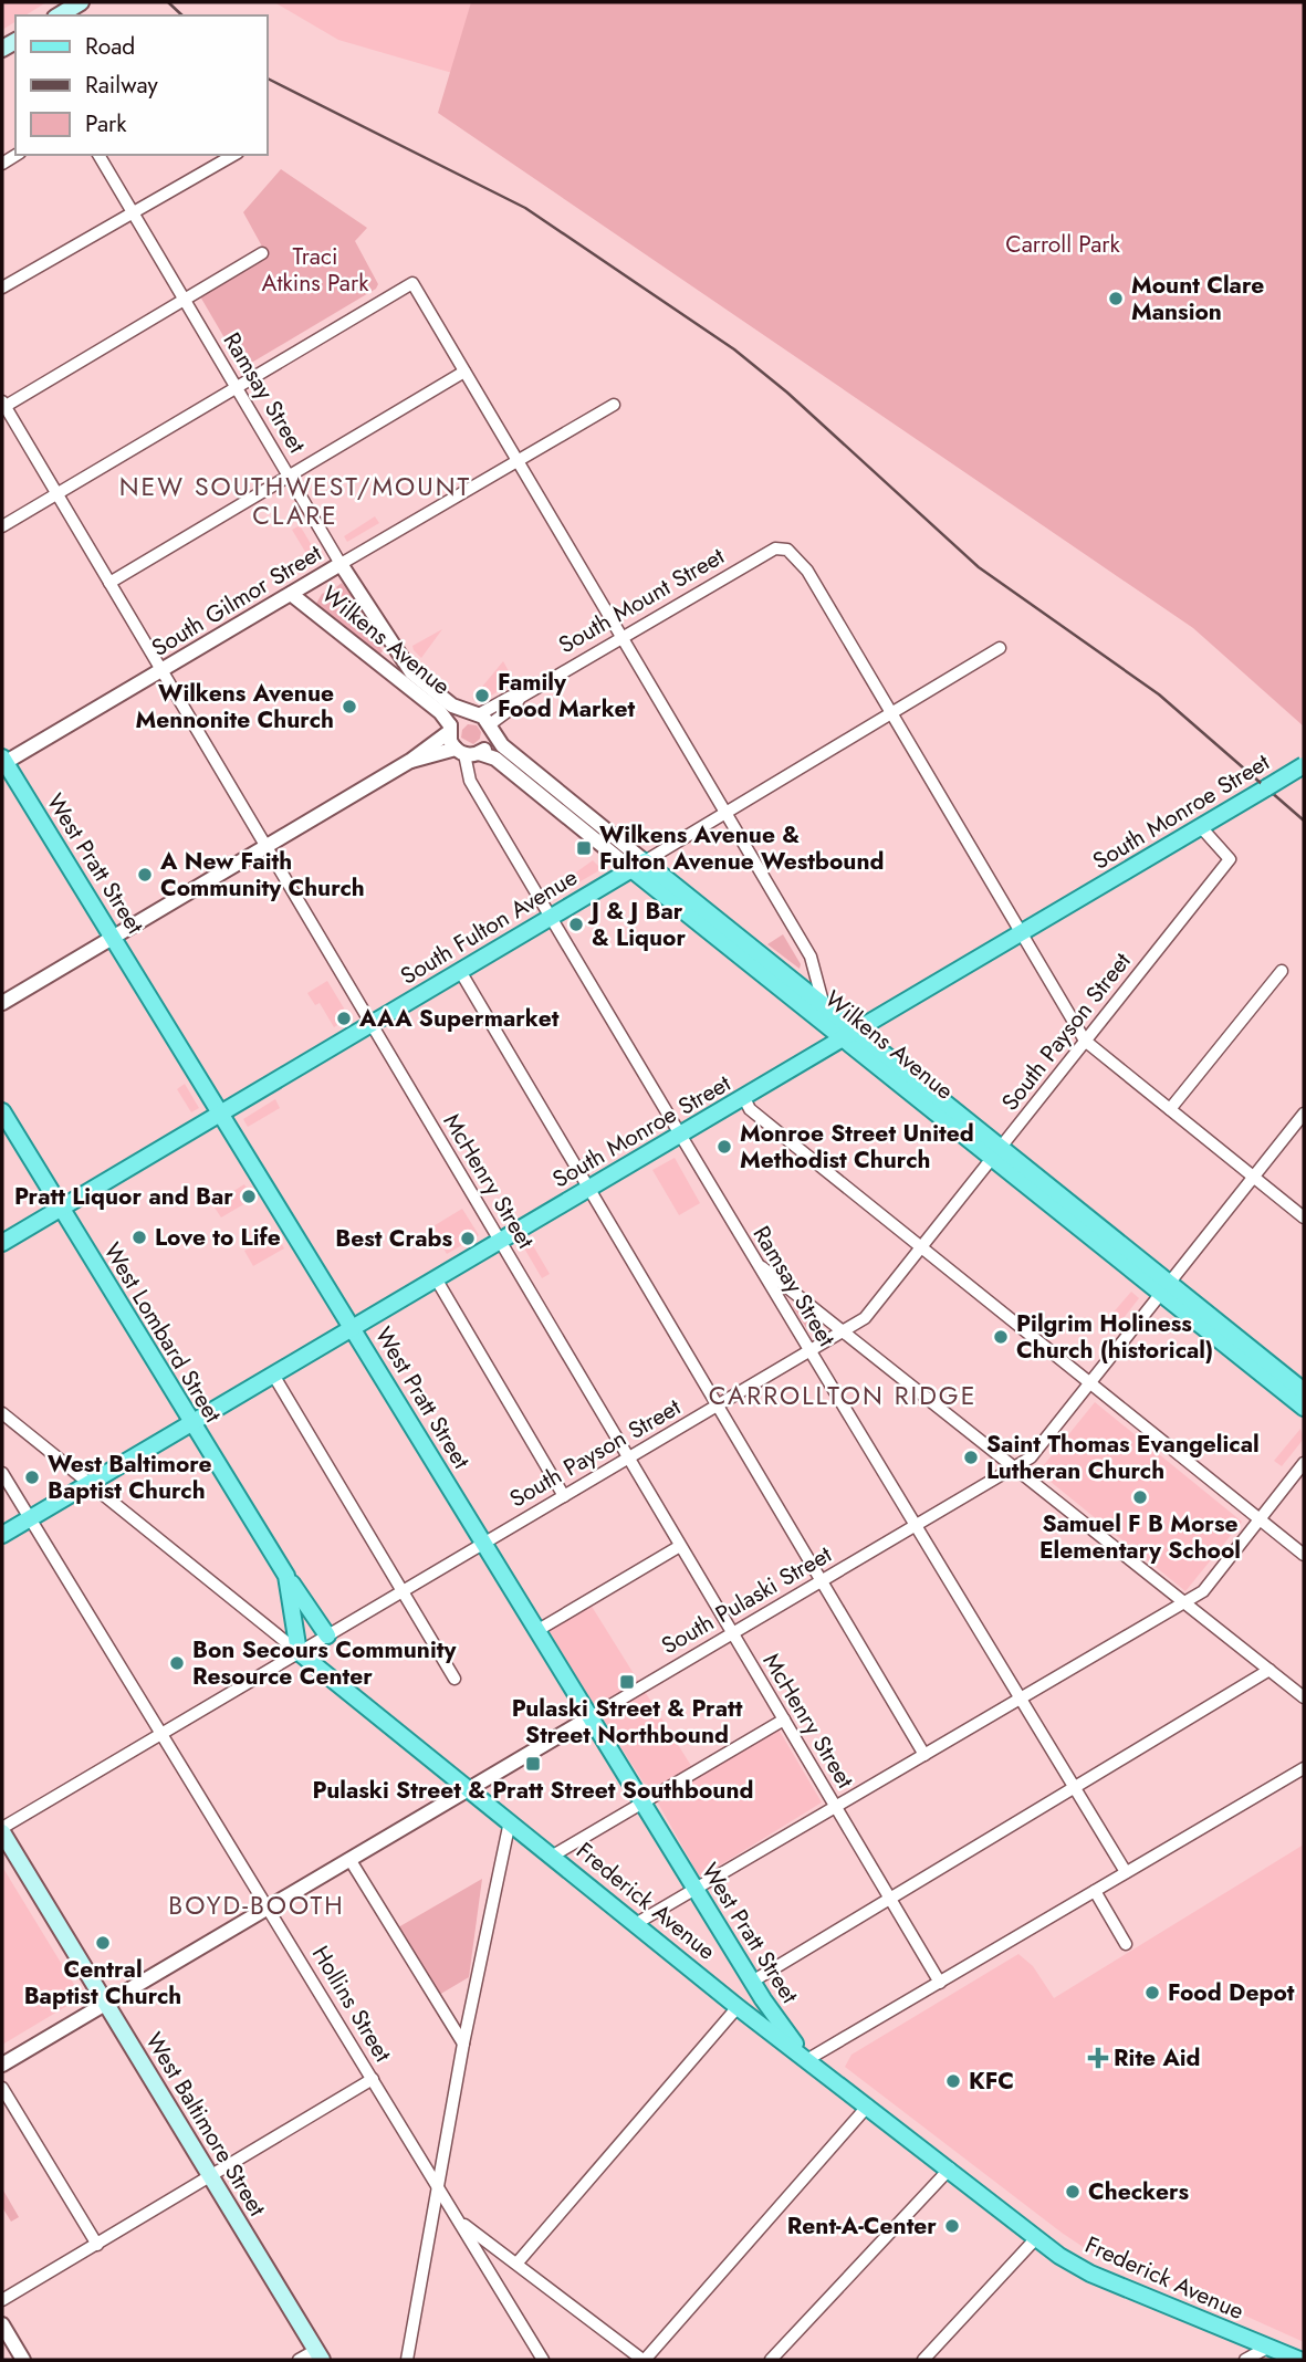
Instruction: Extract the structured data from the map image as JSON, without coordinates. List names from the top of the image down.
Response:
{
  "streets": {
    "main road": [
      "Wilkens Avenue",
      "South Monroe Street",
      "West Pratt Street",
      "South Fulton Avenue",
      "West Lombard Street",
      "Frederick Avenue",
      "West Baltimore Street"
    ],
    "street": [
      "Ramsay Street",
      "South Gilmor Street",
      "South Mount Street",
      "South Payson Street",
      "McHenry Street",
      "South Pulaski Street",
      "Hollins Street"
    ]
  },
  "crossings": [
    ["Ramsay Street", "South Gilmor Street"],
    ["Ramsay Street", "South Mount Street"],
    ["Ramsay Street", "Wilkens Avenue"],
    ["Ramsay Street", "South Monroe Street"],
    ["Ramsay Street", "South Fulton Avenue"],
    ["Ramsay Street", "South Payson Street"],
    ["Ramsay Street", "South Pulaski Street"],
    ["South Gilmor Street", "Wilkens Avenue"],
    ["South Gilmor Street", "West Pratt Street"],
    ["South Gilmor Street", "McHenry Street"],
    ["South Mount Street", "Wilkens Avenue"],
    ["South Mount Street", "South Fulton Avenue"],
    ["Wilkens Avenue", "South Monroe Street"],
    ["Wilkens Avenue", "South Fulton Avenue"],
    ["Wilkens Avenue", "South Payson Street"],
    ["Wilkens Avenue", "South Pulaski Street"],
    ["South Monroe Street", "West Pratt Street"],
    ["South Monroe Street", "South Payson Street"],
    ["South Monroe Street", "McHenry Street"],
    ["South Monroe Street", "West Lombard Street"],
    ["South Monroe Street", "Frederick Avenue"],
    ["South Monroe Street", "Hollins Street"],
    ["West Pratt Street", "South Fulton Avenue"],
    ["West Pratt Street", "South Payson Street"],
    ["West Pratt Street", "South Pulaski Street"],
    ["West Pratt Street", "Frederick Avenue"],
    ["South Fulton Avenue", "McHenry Street"],
    ["South Fulton Avenue", "West Lombard Street"],
    ["South Payson Street", "McHenry Street"],
    ["South Payson Street", "West Lombard Street"],
    ["South Payson Street", "Frederick Avenue"],
    ["South Payson Street", "Hollins Street"],
    ["South Payson Street", "West Baltimore Street"],
    ["McHenry Street", "South Pulaski Street"],
    ["West Lombard Street", "Frederick Avenue"],
    ["South Pulaski Street", "Frederick Avenue"],
    ["South Pulaski Street", "Hollins Street"],
    ["South Pulaski Street", "West Baltimore Street"]
  ],
  "districts": ["NEW SOUTHWEST/MOUNT CLARE", "CARROLLTON RIDGE", "BOYD-BOOTH"],
  "parks": ["Carroll Park", "Traci Atkins Park"],
  "places": {
    "other": [
      "Mount Clare Mansion",
      "Family Food Market",
      "Wilkens Avenue Mennonite Church",
      "A New Faith Community Church",
      "J & J Bar & Liquor",
      "AAA Supermarket",
      "Monroe Street United Methodist Church",
      "Pratt Liquor and Bar",
      "Love to Life",
      "Best Crabs",
      "Pilgrim Holiness Church (historical)",
      "Saint Thomas Evangelical Lutheran Church",
      "West Baltimore Baptist Church",
      "Samuel F B Morse Elementary School",
      "Bon Secours Community Resource Center",
      "Central Baptist Church",
      "Food Depot",
      "KFC",
      "Checkers",
      "Rent-A-Center"
    ],
    "transit": ["Wilkens Avenue & Fulton Avenue Westbound", "Pulaski Street & Pratt Street Northbound", "Pulaski Street & Pratt Street Southbound"],
    "health": ["Rite Aid"]
  },
  "legend": ["Road", "Railway", "Park"]
}
